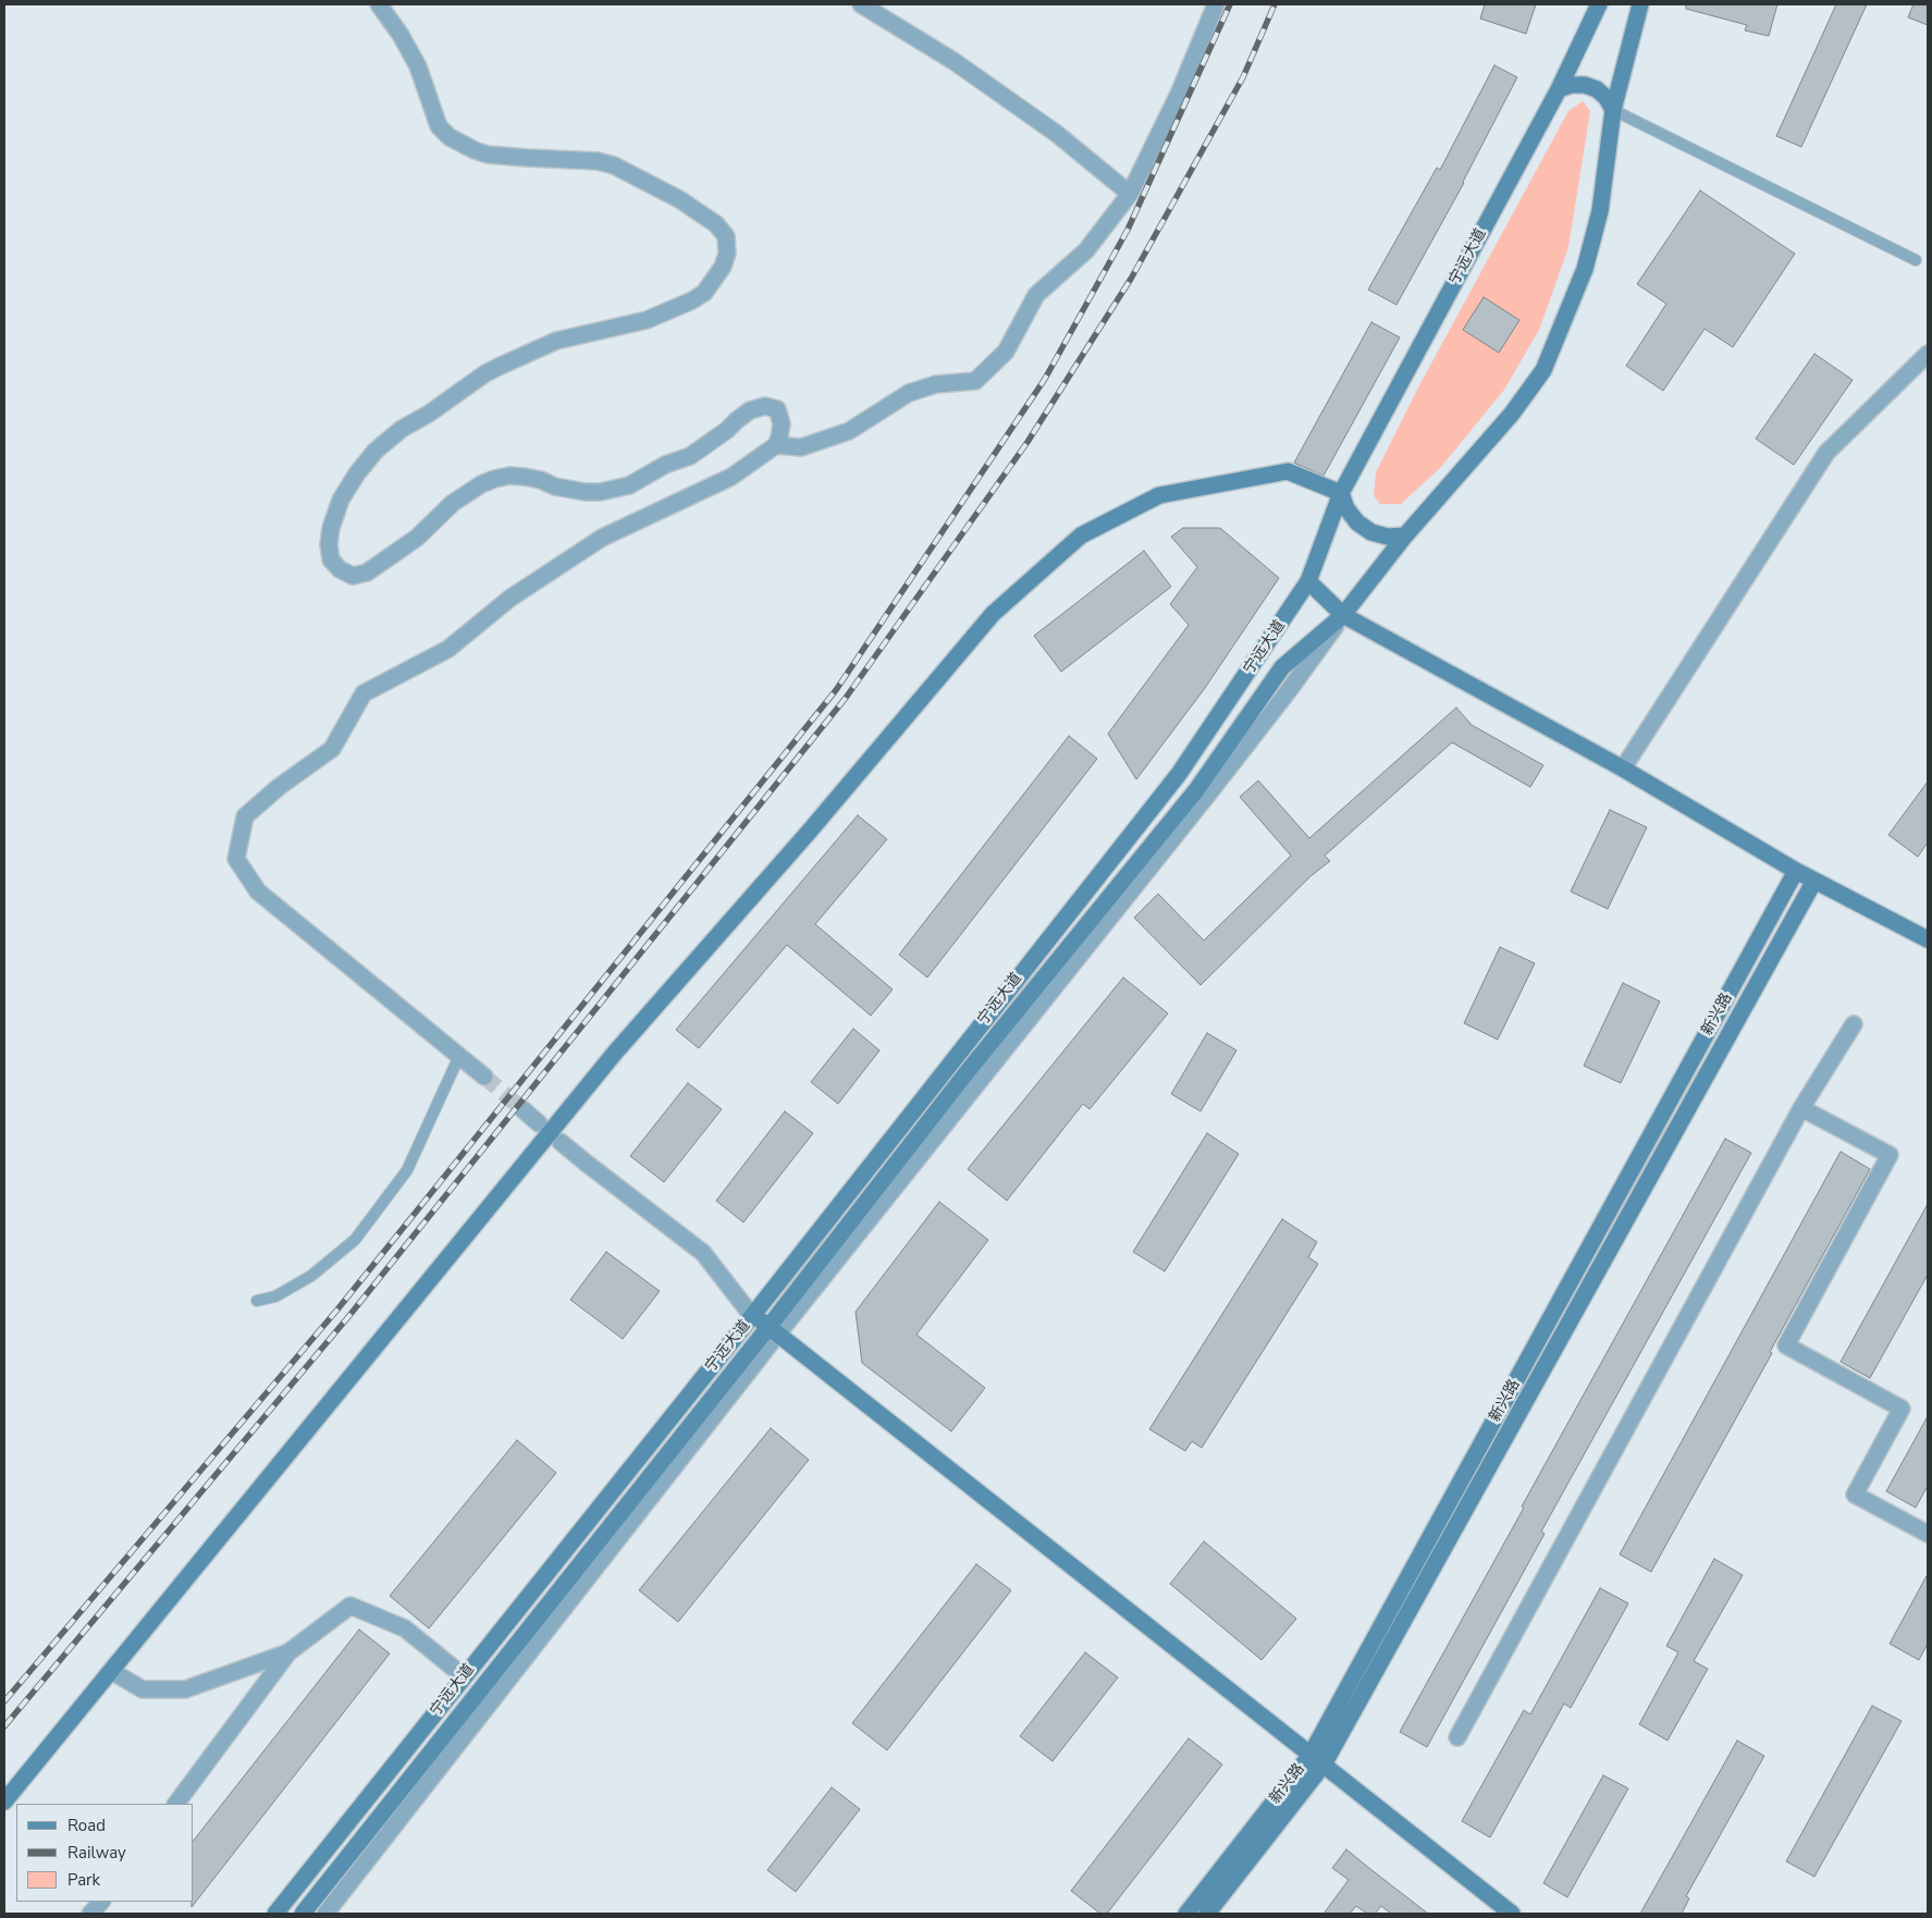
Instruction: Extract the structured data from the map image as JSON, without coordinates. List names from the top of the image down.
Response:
{
  "streets": {
    "main road": ["宁远大道", "新兴路"]
  },
  "legend": ["Road", "Railway", "Park"]
}
